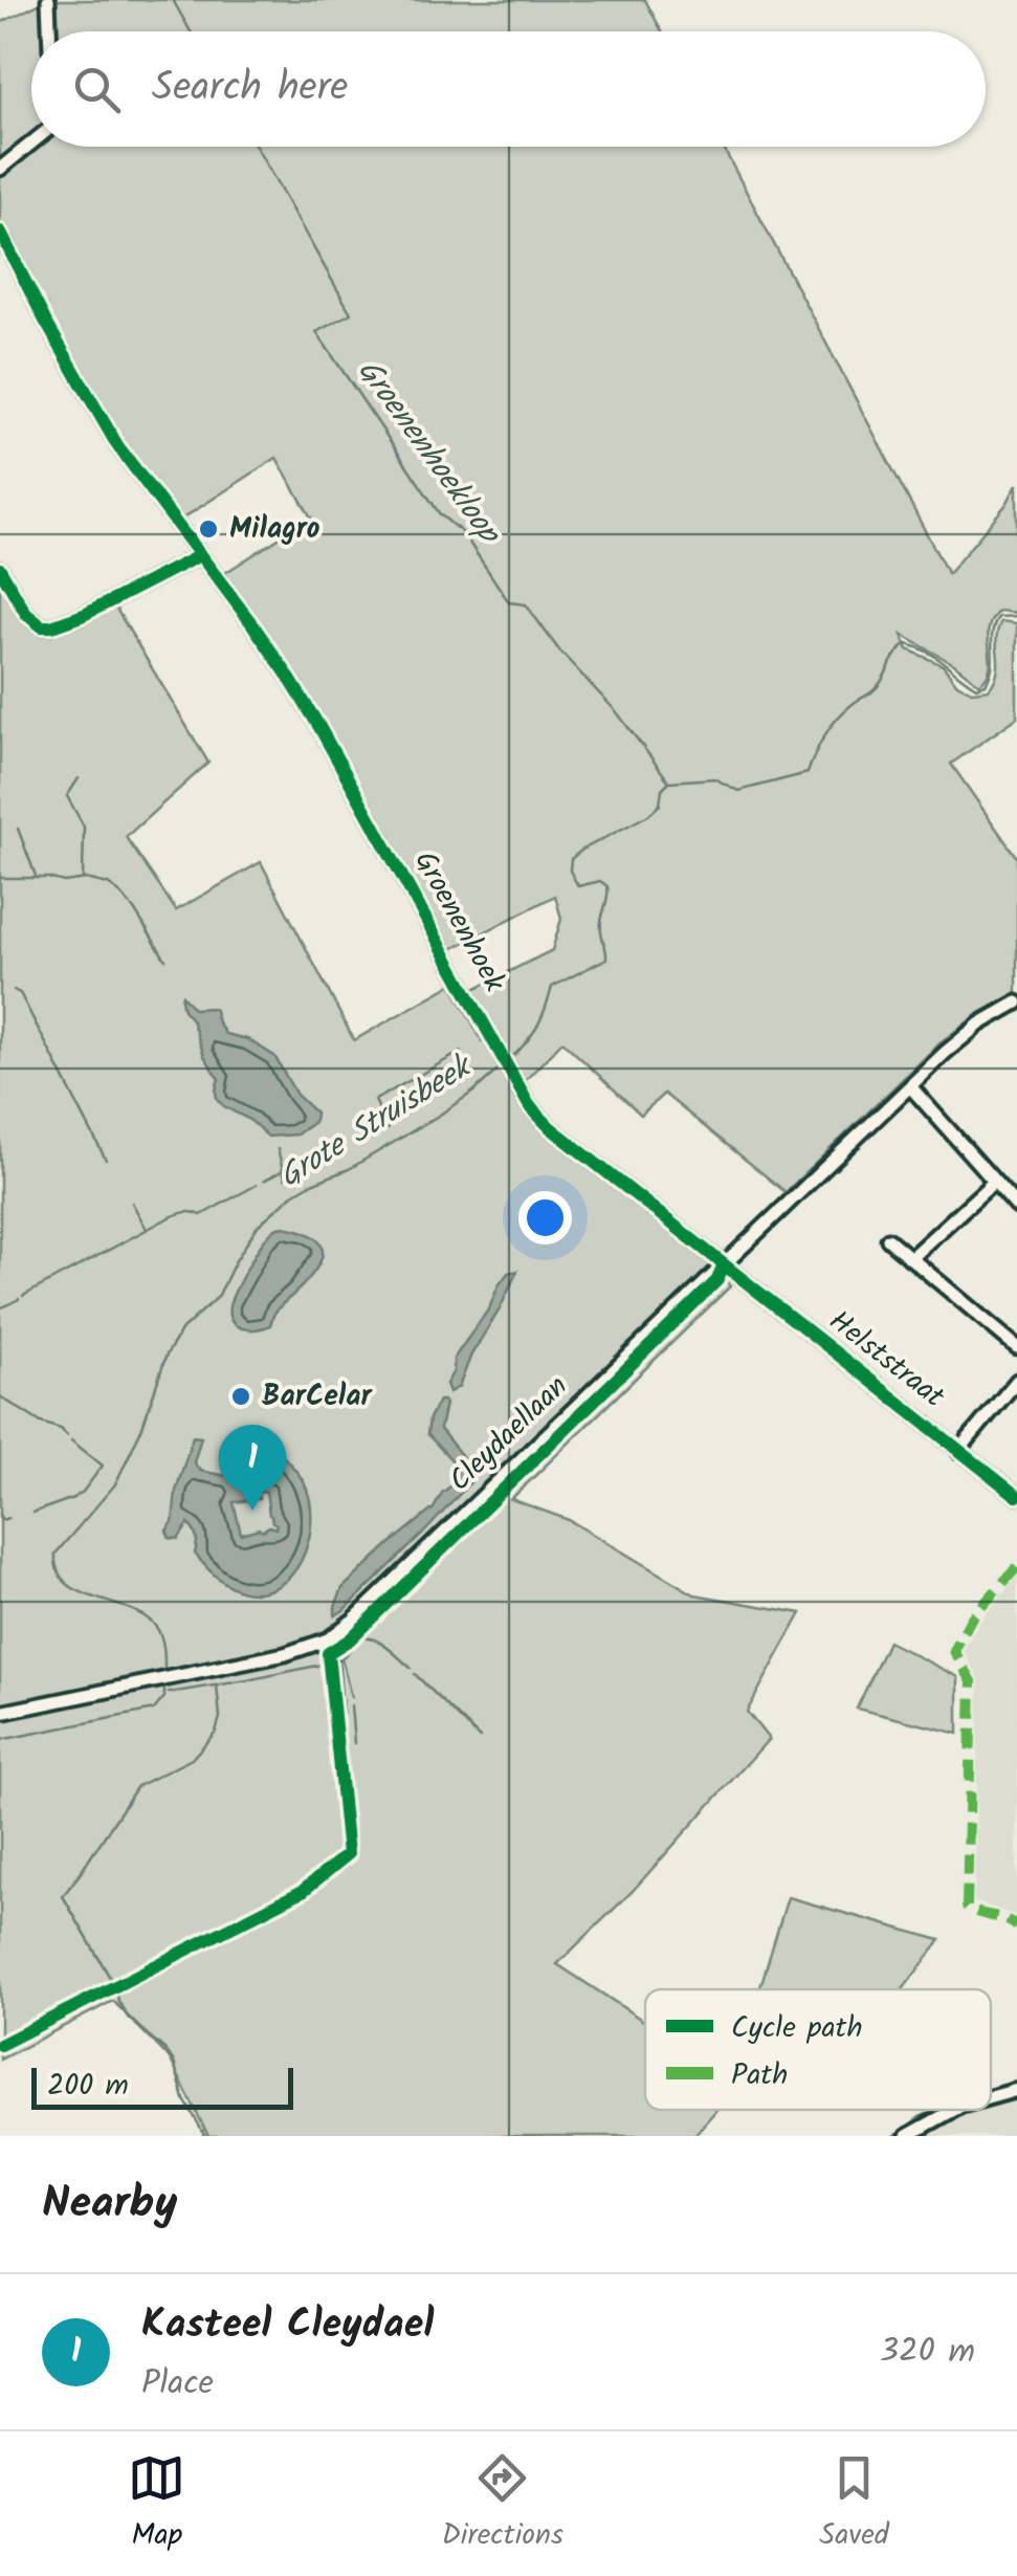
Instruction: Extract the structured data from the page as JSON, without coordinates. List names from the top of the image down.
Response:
{
  "streets": {
    "street": ["Groenenhoek", "Helststraat", "Cleydaellaan"]
  },
  "crossings": [
    ["Groenenhoek", "Helststraat"],
    ["Groenenhoek", "Cleydaellaan"],
    ["Helststraat", "Cleydaellaan"]
  ],
  "water": ["Groenenhoekloop", "Grote Struisbeek"],
  "places": ["Milagro", "BarCelar"],
  "legend": ["Cycle path", "Path"],
  "scale_bar": "200 m",
  "page": {
    "search": "Search here",
    "pins": "1",
    "scale": "200 m",
    "heading": "Nearby",
    "list": [
      {
        "mark": "1",
        "name": "Kasteel Cleydael",
        "note": "Place",
        "value": "320 m"
      }
    ],
    "nav": ["Map", "Directions", "Saved"]
  }
}
